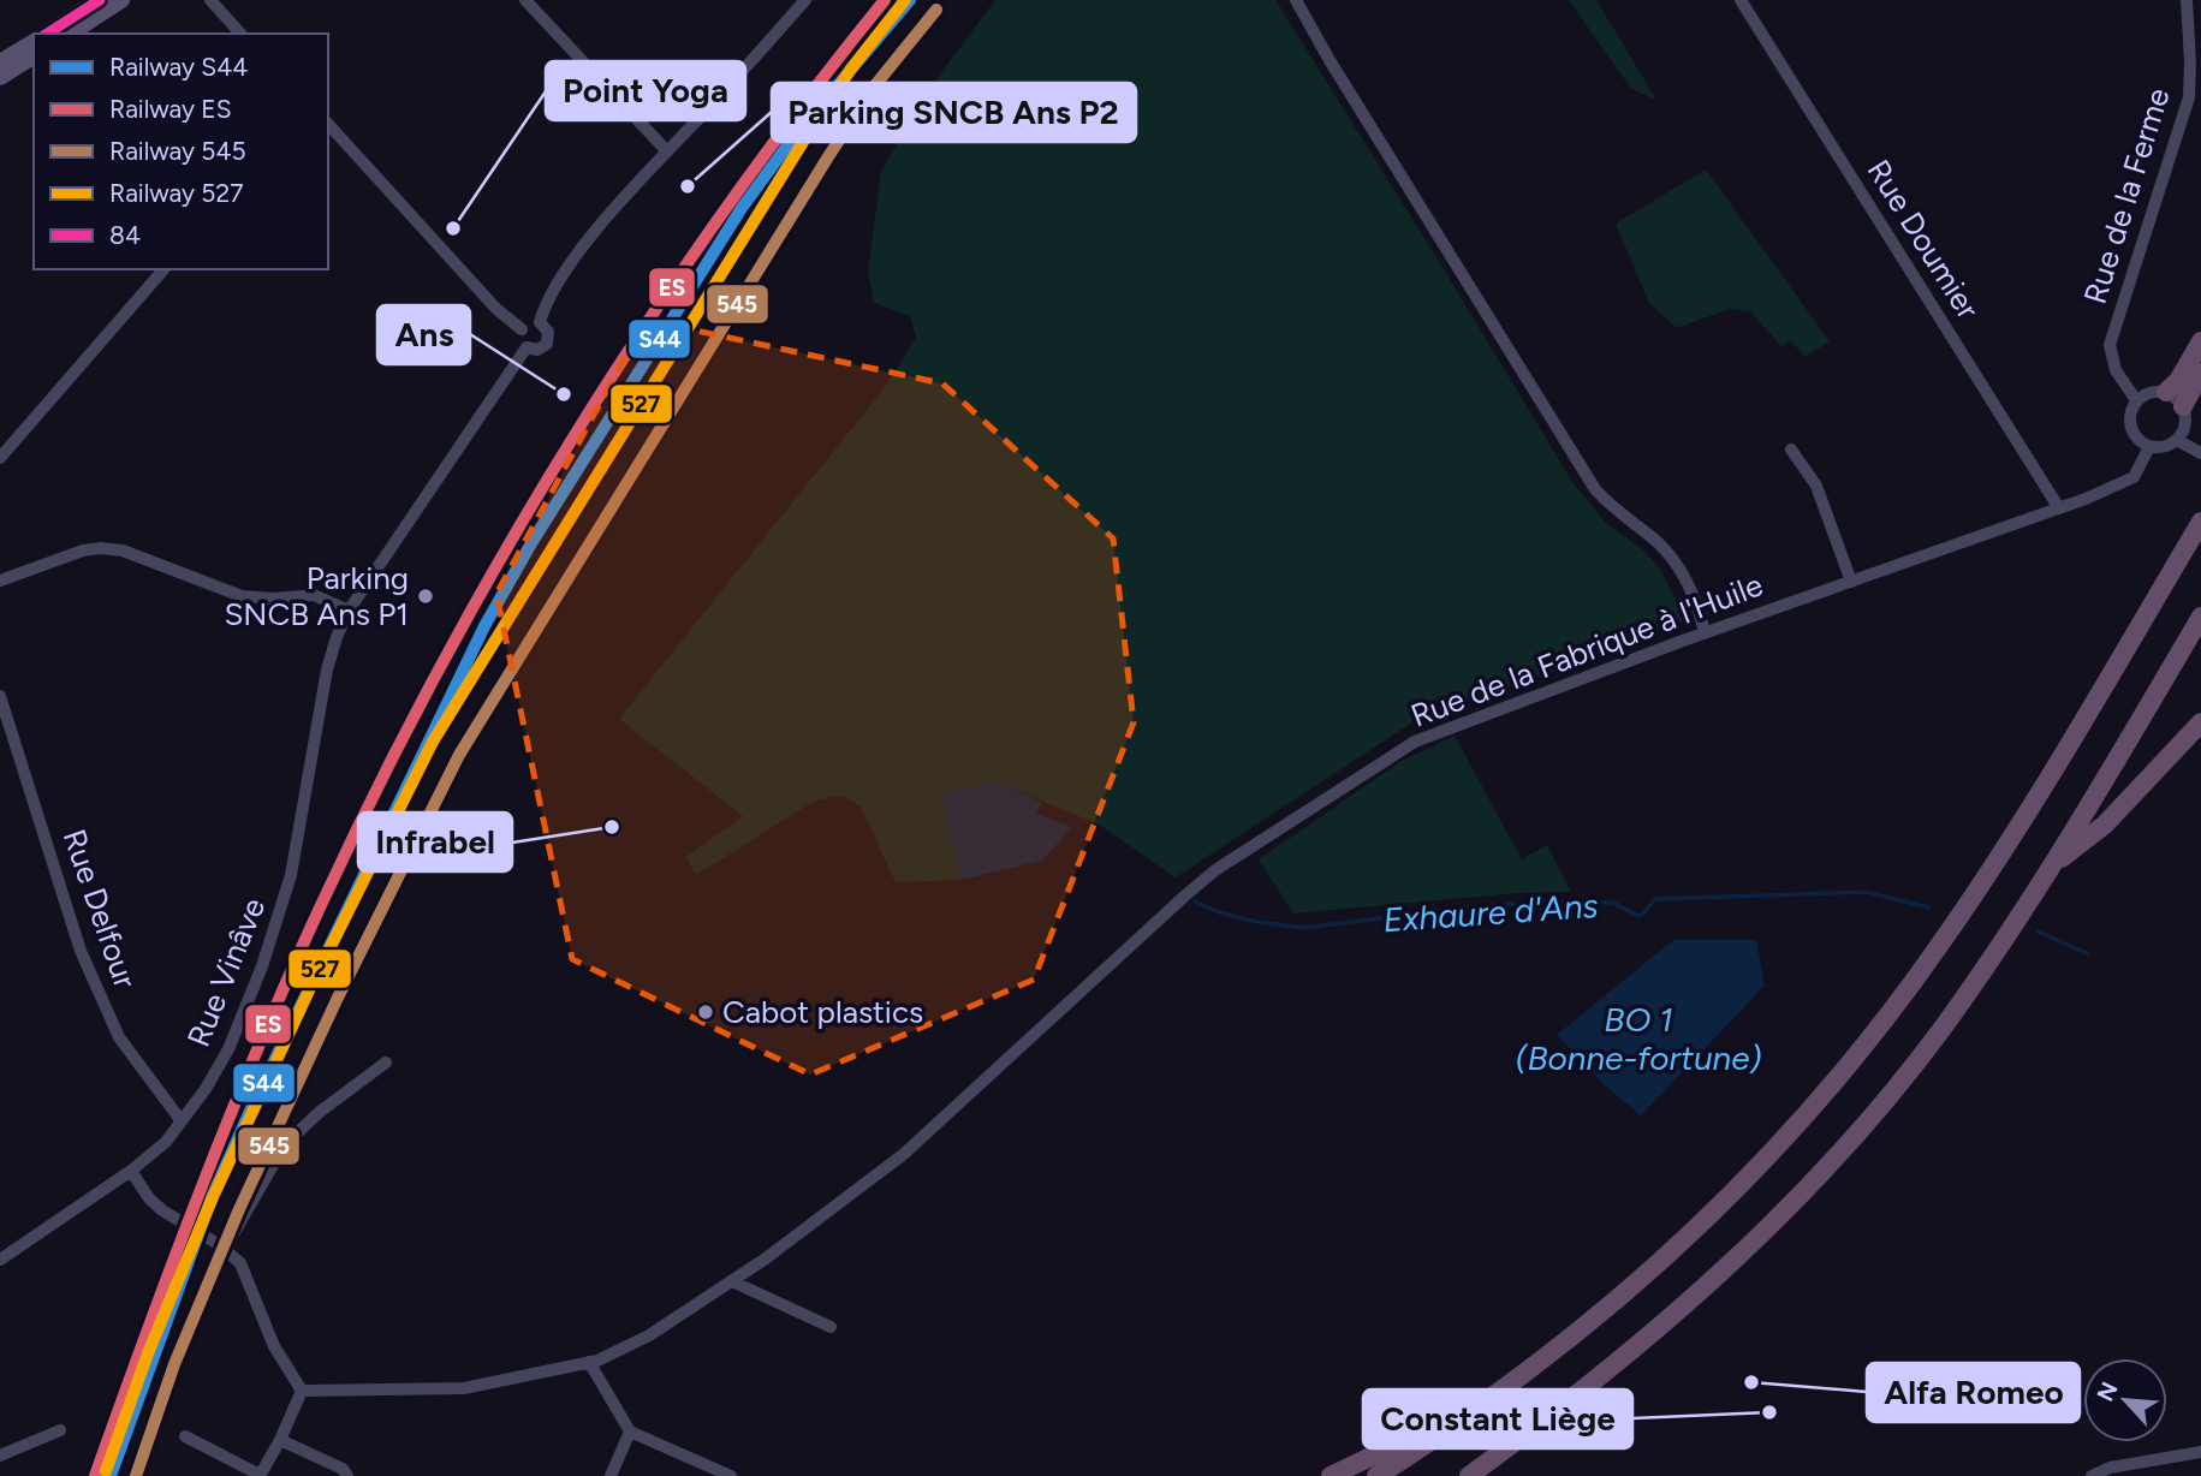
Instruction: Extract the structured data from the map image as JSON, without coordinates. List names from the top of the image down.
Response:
{
  "streets": {
    "street": [
      "Rue de la Ferme",
      "Rue Doumier",
      "Rue de la Fabrique à l'Huile",
      "Rue Delfour",
      "Rue Vinâve"
    ]
  },
  "crossings": [
    ["Rue de la Ferme", "Rue de la Fabrique à l'Huile"],
    ["Rue Doumier", "Rue de la Fabrique à l'Huile"],
    ["Rue Delfour", "Rue Vinâve"]
  ],
  "water": ["Exhaure d'Ans", "BO 1 (Bonne-fortune)"],
  "places": [
    "Parking SNCB Ans P2",
    "Point Yoga",
    "Ans",
    "Parking SNCB Ans P1",
    "Infrabel",
    "Cabot plastics",
    "Alfa Romeo",
    "Constant Liège"
  ],
  "lines": [
    "rail line S44",
    "rail line ES",
    "rail line 527",
    "transit line 84",
    "rail line 545"
  ],
  "legend": [
    "Railway S44",
    "Railway ES",
    "Railway 545",
    "Railway 527",
    "84"
  ],
  "north": "top left"
}
